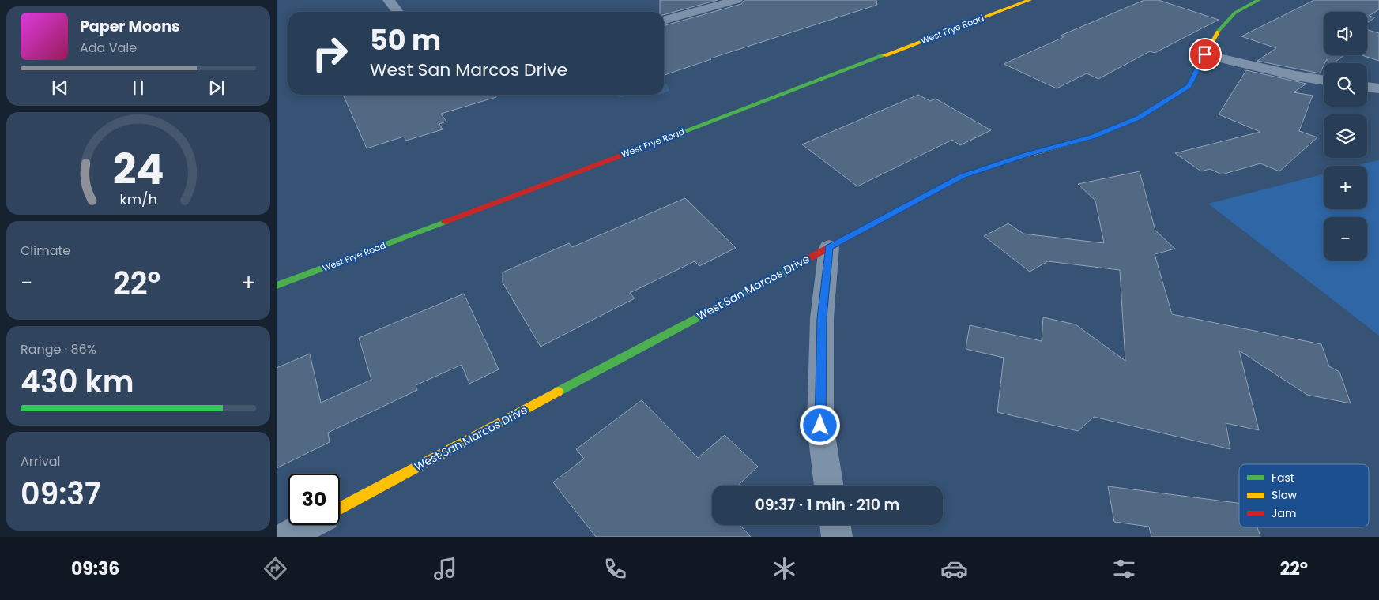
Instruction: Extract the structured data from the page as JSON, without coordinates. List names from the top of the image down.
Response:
{
  "streets": {
    "street": ["West Frye Road", "West San Marcos Drive"]
  },
  "legend": ["Fast", "Slow", "Jam"],
  "page": {
    "map_buttons": ["+", "−"],
    "turn": ["50 m", "West San Marcos Drive"],
    "song": ["Paper Moons", "Ada Vale"],
    "tile": [
      "Climate",
      ["Range · 86%", "430 km"],
      ["Arrival", "09:37"]
    ],
    "heat": ["−", "22°", "+"],
    "limit": "30",
    "trip": "09:37 · 1 min · 210 m",
    "tabs": ["09:36", "22°"],
    "gauge": ["24", "km/h"]
  }
}
